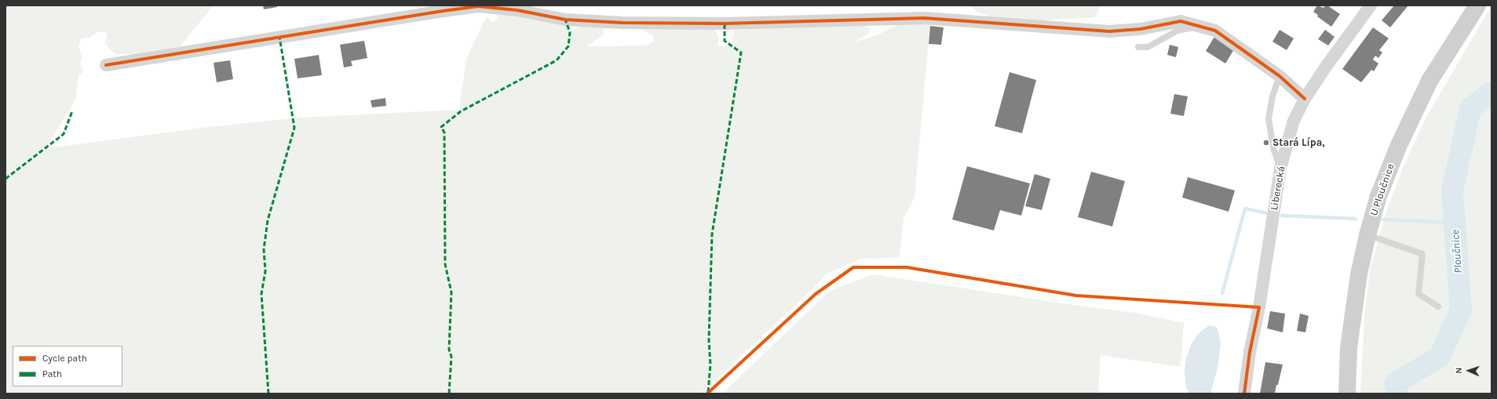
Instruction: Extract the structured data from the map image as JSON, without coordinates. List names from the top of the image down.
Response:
{
  "streets": {
    "main road": ["U Ploučnice"],
    "street": ["Liberecká"]
  },
  "water": ["Ploučnice"],
  "places": ["Stará Lípa,"],
  "legend": ["Cycle path", "Path"],
  "north": "left"
}
